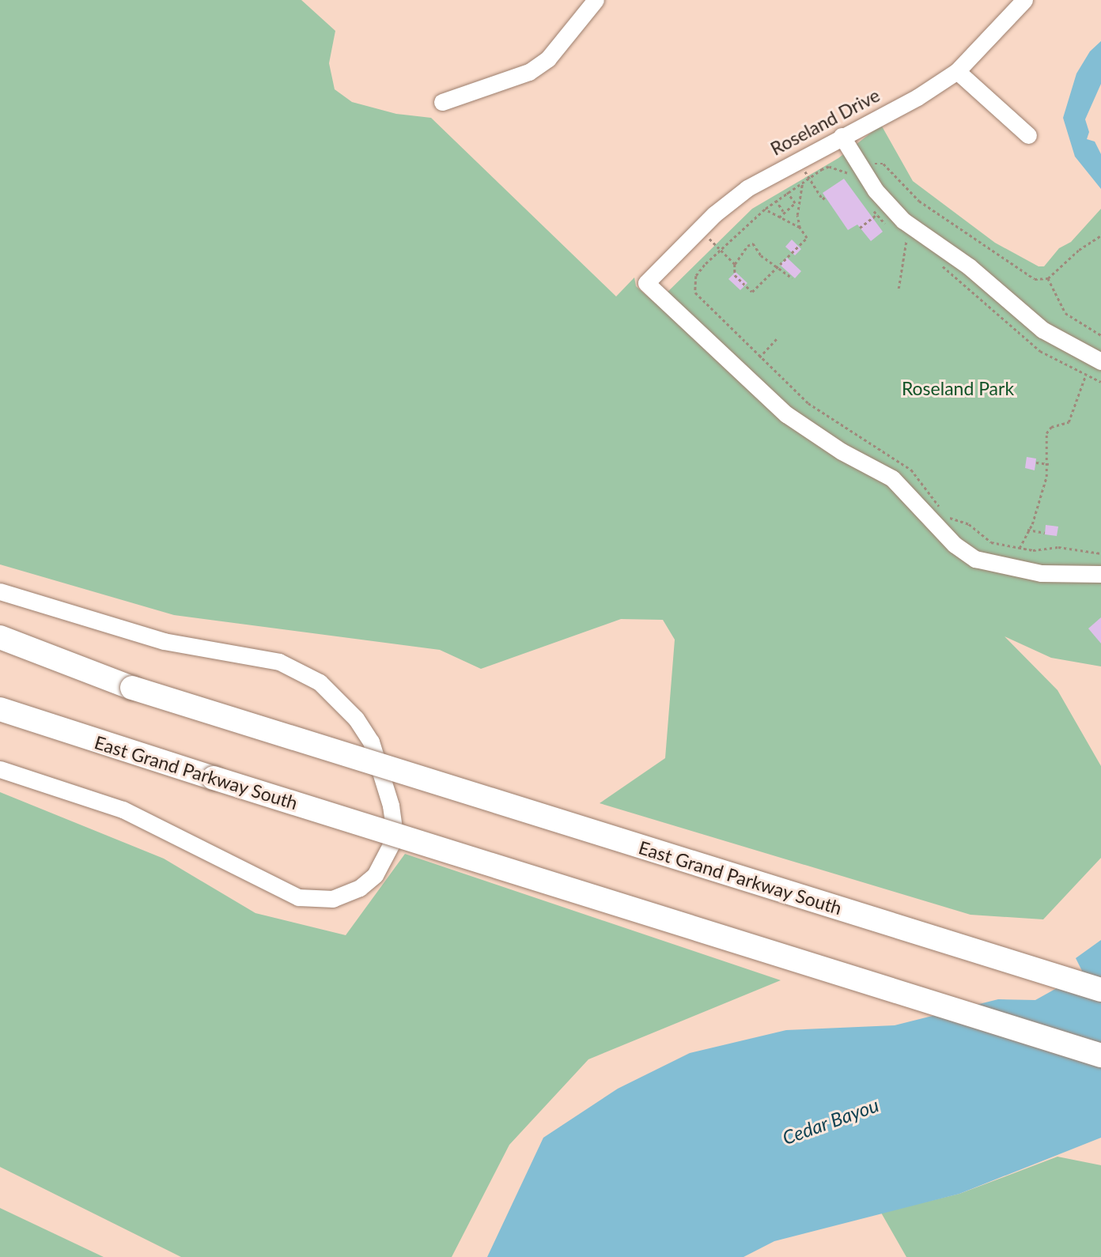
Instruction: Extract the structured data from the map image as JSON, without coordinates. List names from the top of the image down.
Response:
{
  "streets": {
    "highway": ["East Grand Parkway South"],
    "street": ["Roseland Drive"]
  },
  "water": ["Cedar Bayou"],
  "parks": ["Roseland Park"]
}
